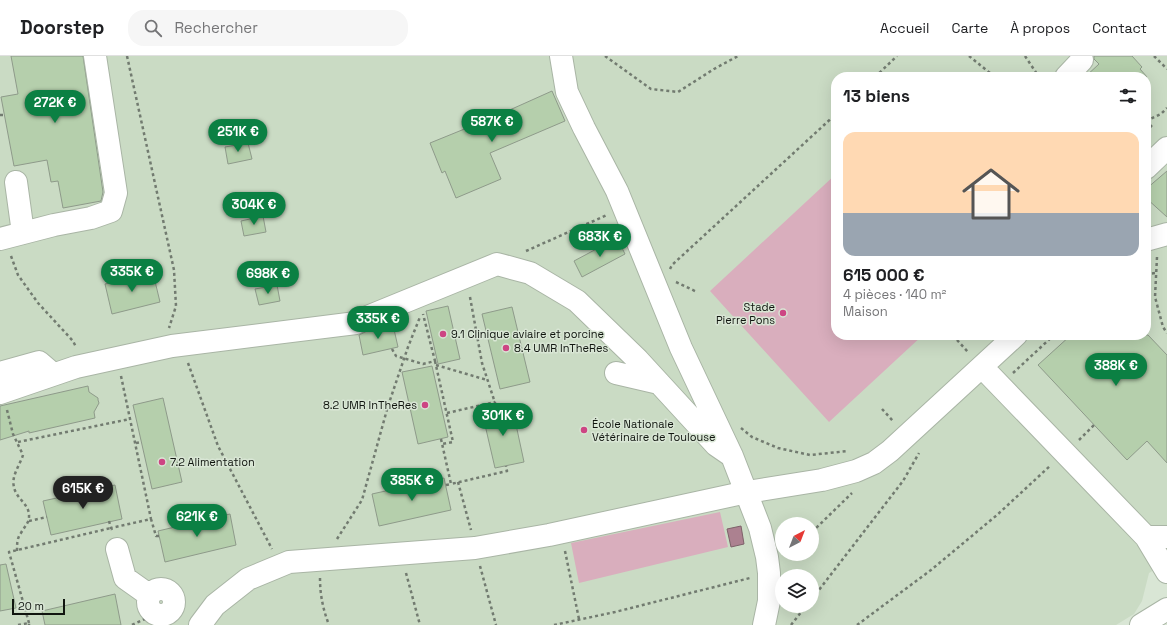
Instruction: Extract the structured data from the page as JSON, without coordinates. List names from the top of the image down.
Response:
{
  "places": [
    "Stade Pierre Pons",
    "9.1 Clinique aviaire et porcine",
    "8.4 UMR InTheRes",
    "8.2 UMR InTheRes",
    "École Nationale Vétérinaire de Toulouse",
    "7.2 Alimentation"
  ],
  "scale_bar": "20 m",
  "north": "top right",
  "page": {
    "header": "Doorstep",
    "search": "Rechercher",
    "nav": [
      "Accueil",
      "Carte",
      "À propos",
      "Contact"
    ],
    "heading": "13 biens",
    "price": [
      "272K €",
      "587K €",
      "251K €",
      "304K €",
      "683K €",
      "335K €",
      "698K €",
      "335K €",
      "388K €",
      "301K €",
      "385K €",
      "615K €",
      "621K €"
    ],
    "list": [
      {
        "name": "615 000 €",
        "note": "4 pièces · 140 m² · Maison"
      }
    ],
    "scale": "20 m"
  }
}
